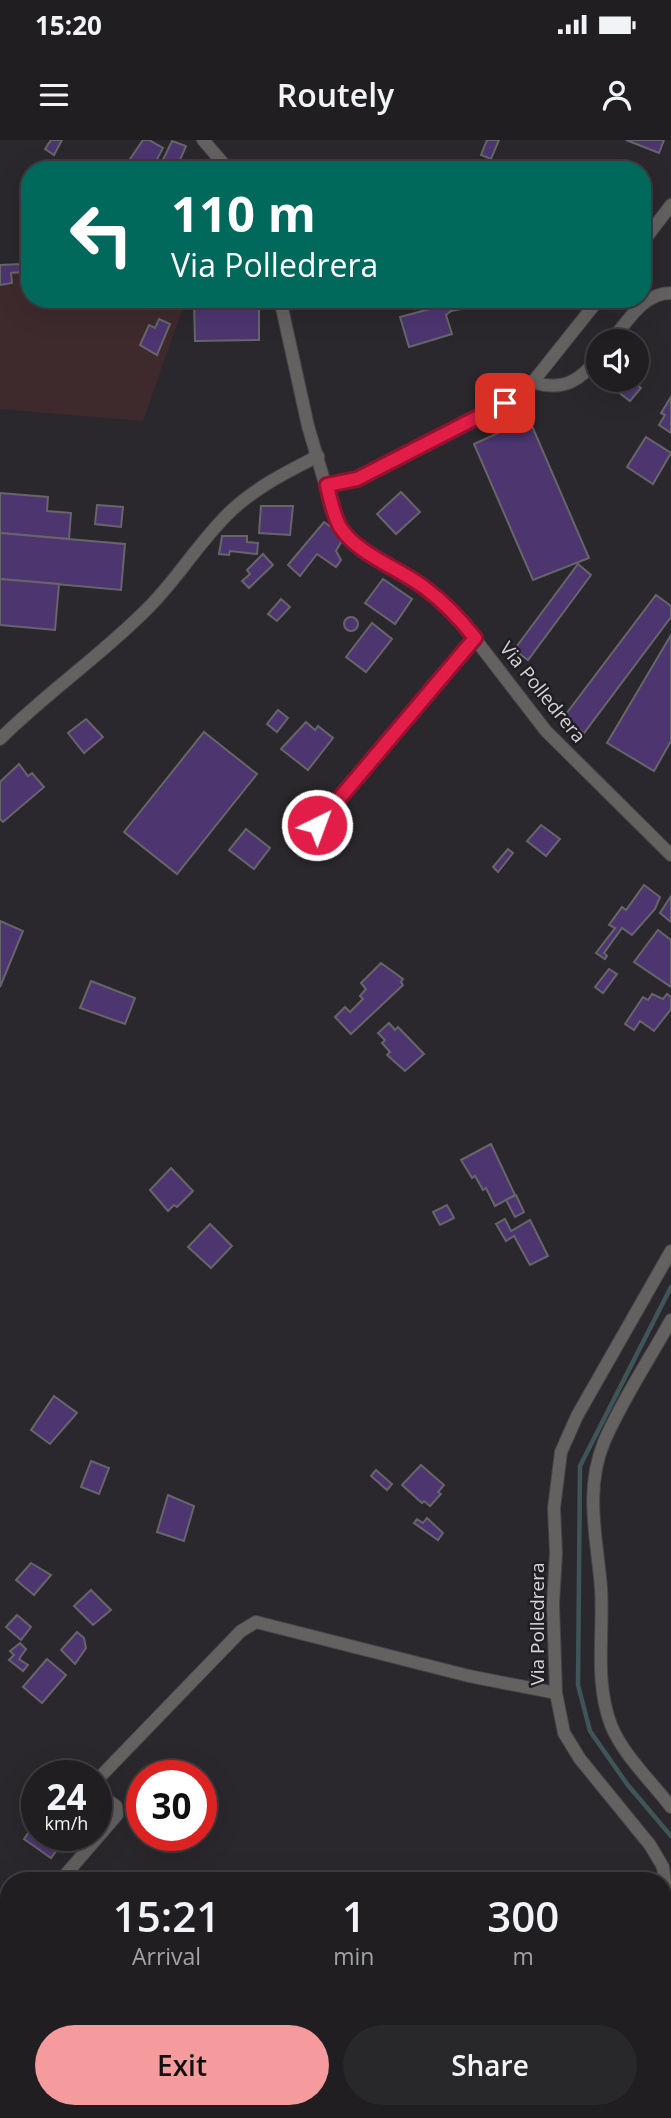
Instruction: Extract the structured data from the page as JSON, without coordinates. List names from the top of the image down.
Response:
{
  "streets": {
    "street": ["Via Polledrera"]
  },
  "page": {
    "status": "15:20",
    "header": "Routely",
    "turn": ["110 m", "Via Polledrera"],
    "speed": "24 km/h",
    "limit": "30",
    "eta": [
      "15:21",
      "Arrival",
      "1",
      "min",
      "300",
      "m"
    ],
    "buttons": ["Exit", "Share"]
  }
}
